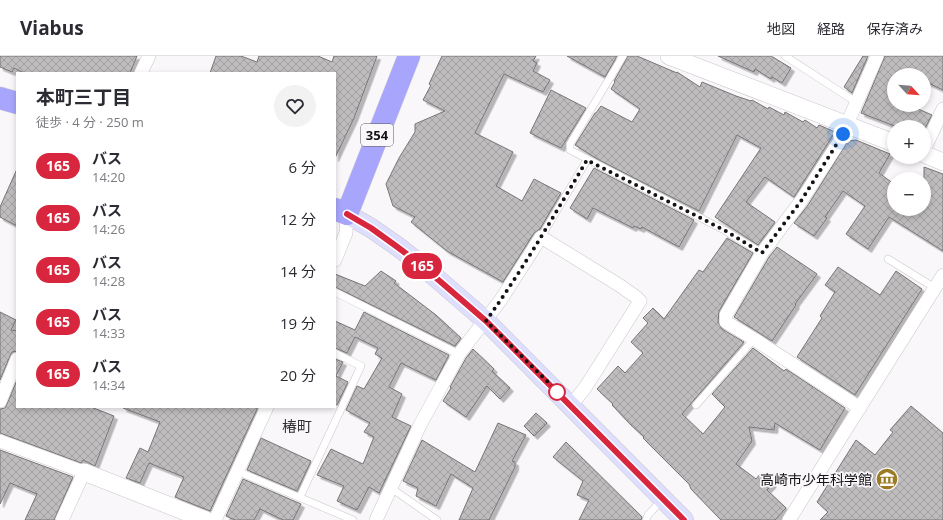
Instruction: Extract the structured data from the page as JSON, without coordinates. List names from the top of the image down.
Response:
{
  "streets": {
    "highway": ["354"]
  },
  "districts": ["椿町"],
  "places": {
    "museum": ["高崎市少年科学館"]
  },
  "lines": ["bus line 165"],
  "north": "bottom right",
  "page": {
    "header": "Viabus",
    "nav": ["地図", "経路", "保存済み"],
    "on_map": "165",
    "map_buttons": ["+", "−"],
    "heading": ["本町三丁目", "徒歩 · 4 分 · 250 m"],
    "list": [
      {
        "mark": "165",
        "name": "バス",
        "note": "14:20",
        "value": "6 分"
      },
      {
        "mark": "165",
        "name": "バス",
        "note": "14:26",
        "value": "12 分"
      },
      {
        "mark": "165",
        "name": "バス",
        "note": "14:28",
        "value": "14 分"
      },
      {
        "mark": "165",
        "name": "バス",
        "note": "14:33",
        "value": "19 分"
      },
      {
        "mark": "165",
        "name": "バス",
        "note": "14:34",
        "value": "20 分"
      }
    ]
  }
}
